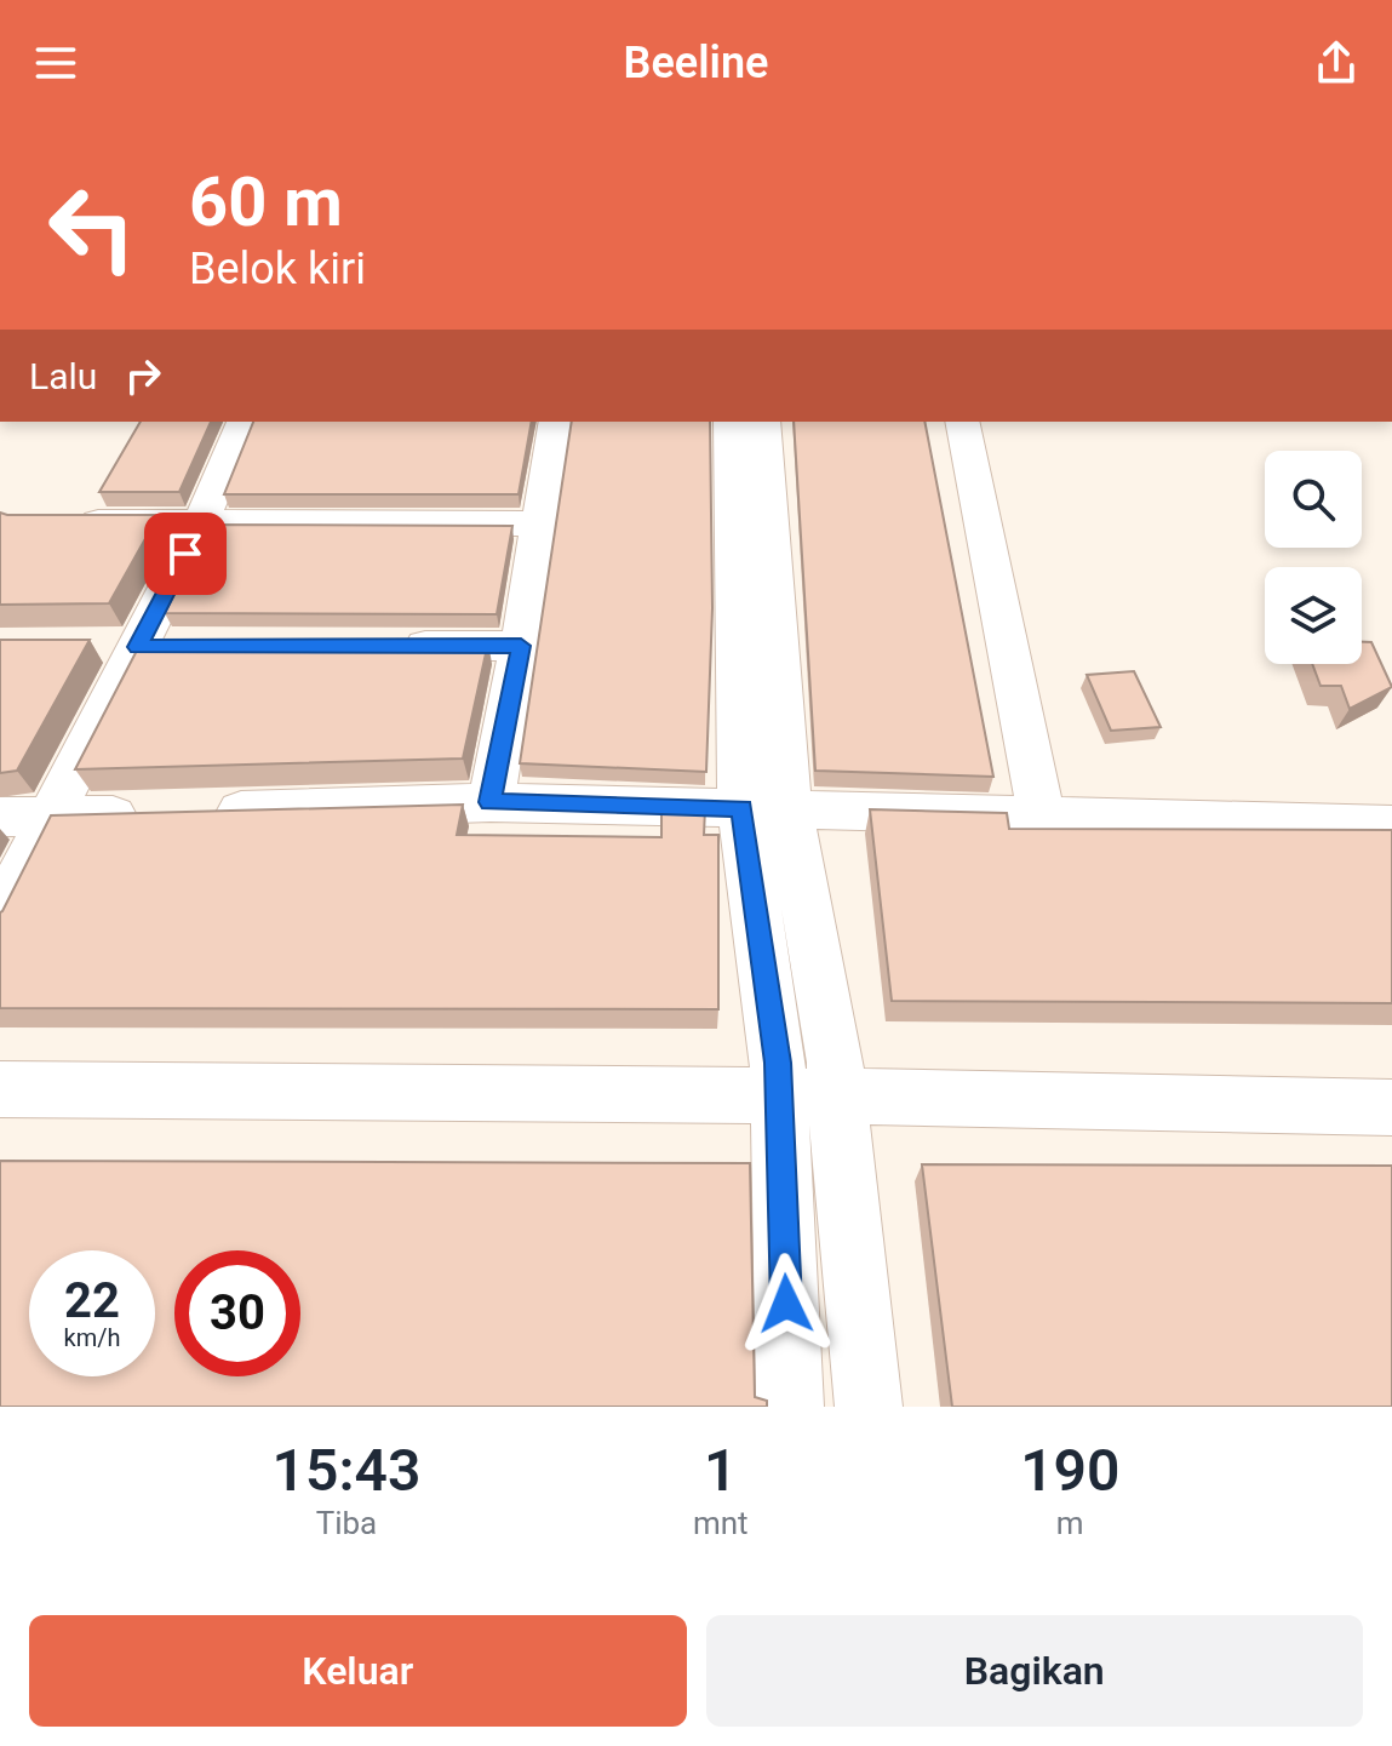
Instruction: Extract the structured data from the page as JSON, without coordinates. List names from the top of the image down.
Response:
{
  "page": {
    "header": "Beeline",
    "turn": ["60 m", "Belok kiri"],
    "then": "Lalu",
    "speed": "22 km/h",
    "limit": "30",
    "eta": [
      "15:43",
      "Tiba",
      "1",
      "mnt",
      "190",
      "m"
    ],
    "buttons": ["Keluar", "Bagikan"]
  }
}
